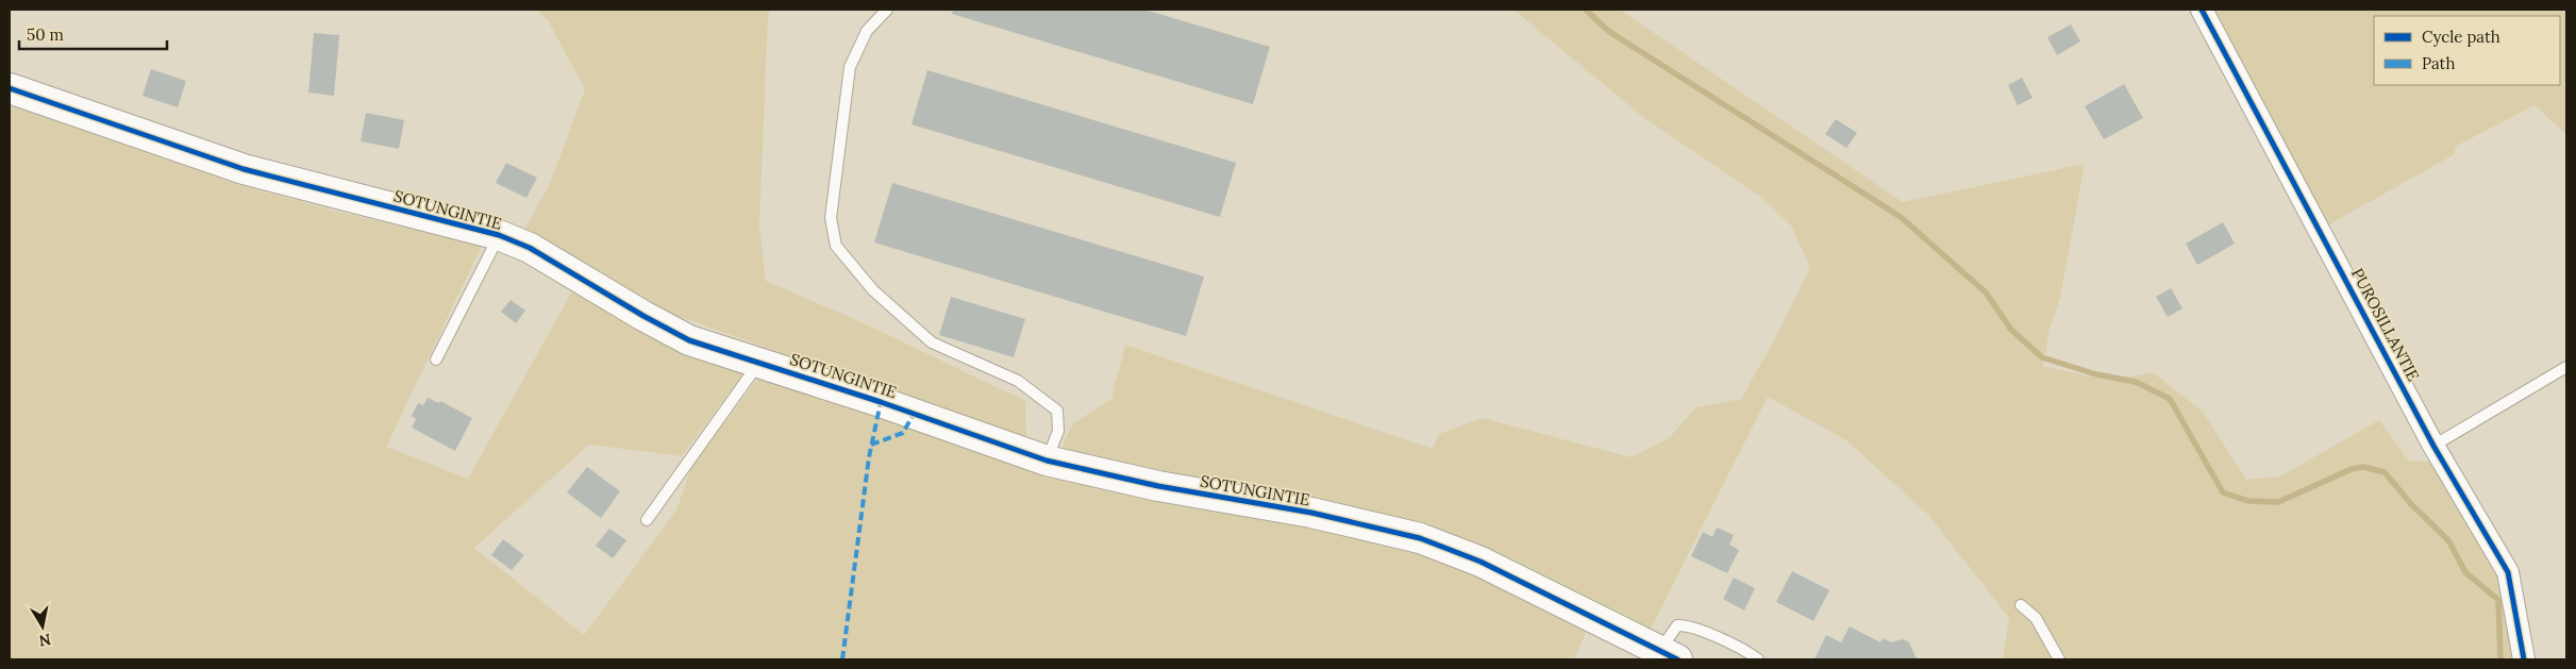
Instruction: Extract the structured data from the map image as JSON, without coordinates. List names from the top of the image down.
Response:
{
  "streets": {
    "street": ["SOTUNGINTIE", "PUROSILLANTIE"]
  },
  "legend": ["Cycle path", "Path"],
  "scale_bar": "50 m",
  "north": "bottom"
}
